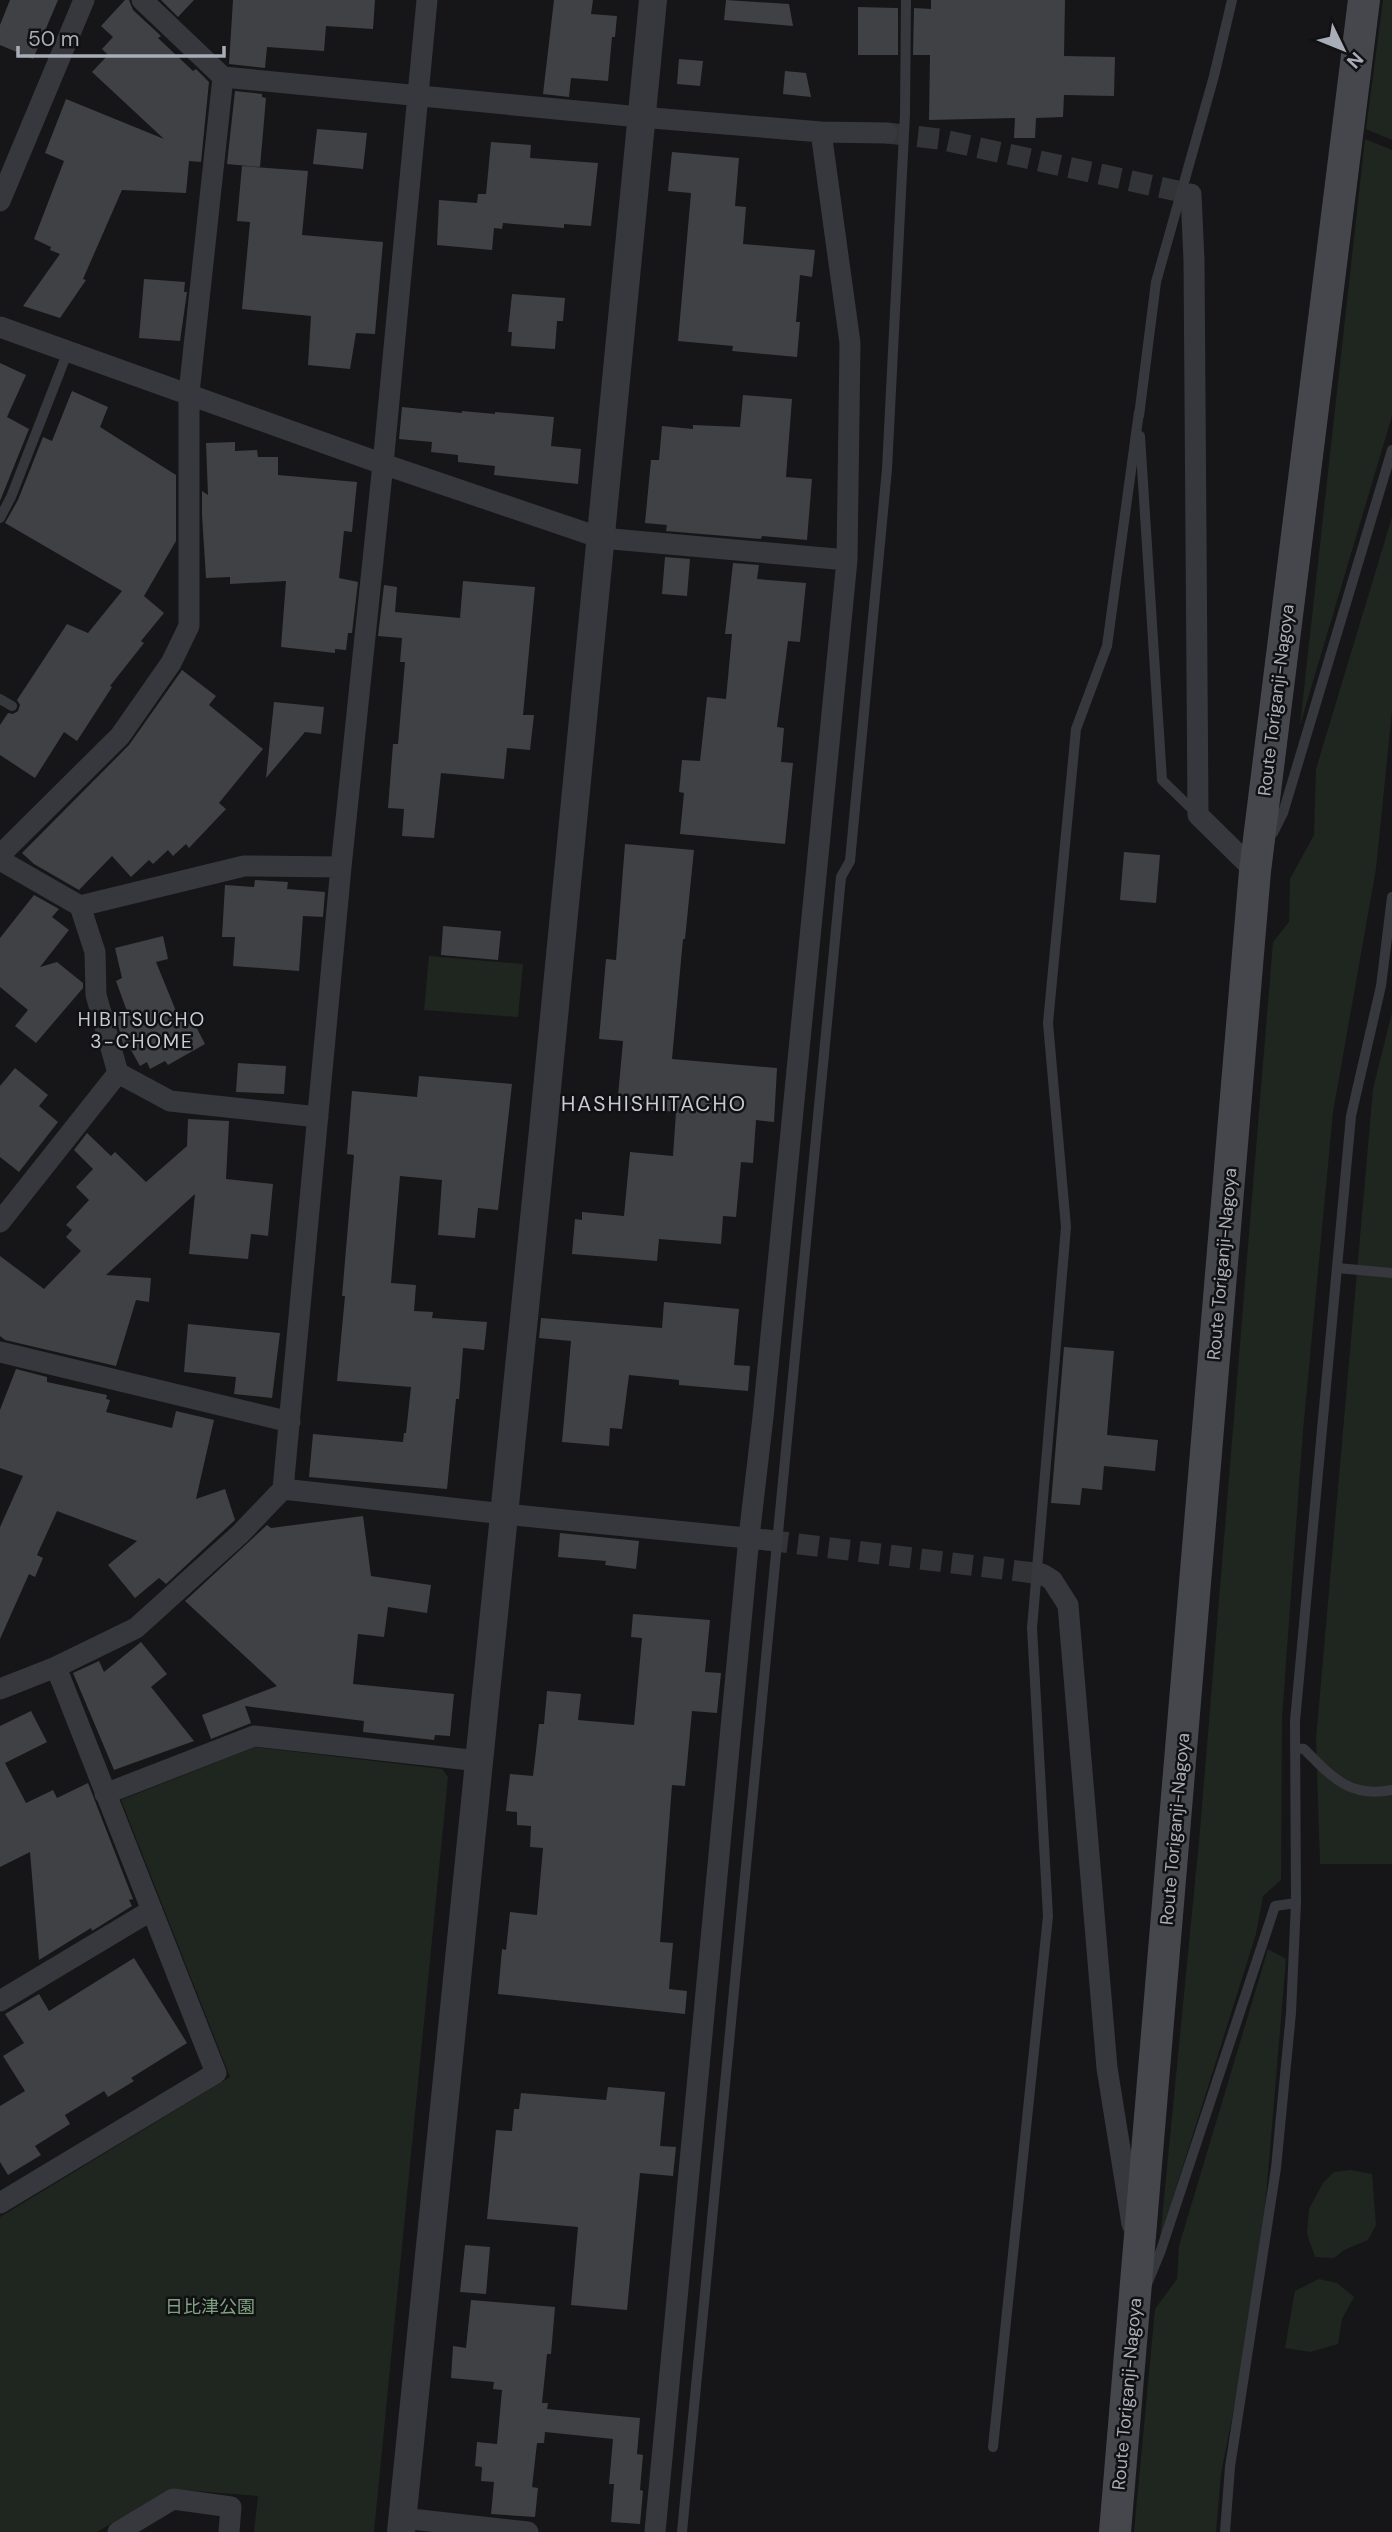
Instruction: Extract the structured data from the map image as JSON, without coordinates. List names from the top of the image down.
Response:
{
  "streets": {
    "main road": ["Route Toriganji-Nagoya"]
  },
  "districts": ["HIBITSUCHO 3-CHOME", "HASHISHITACHO"],
  "parks": ["日比津公園"],
  "scale_bar": "50 m",
  "north": "bottom right"
}
